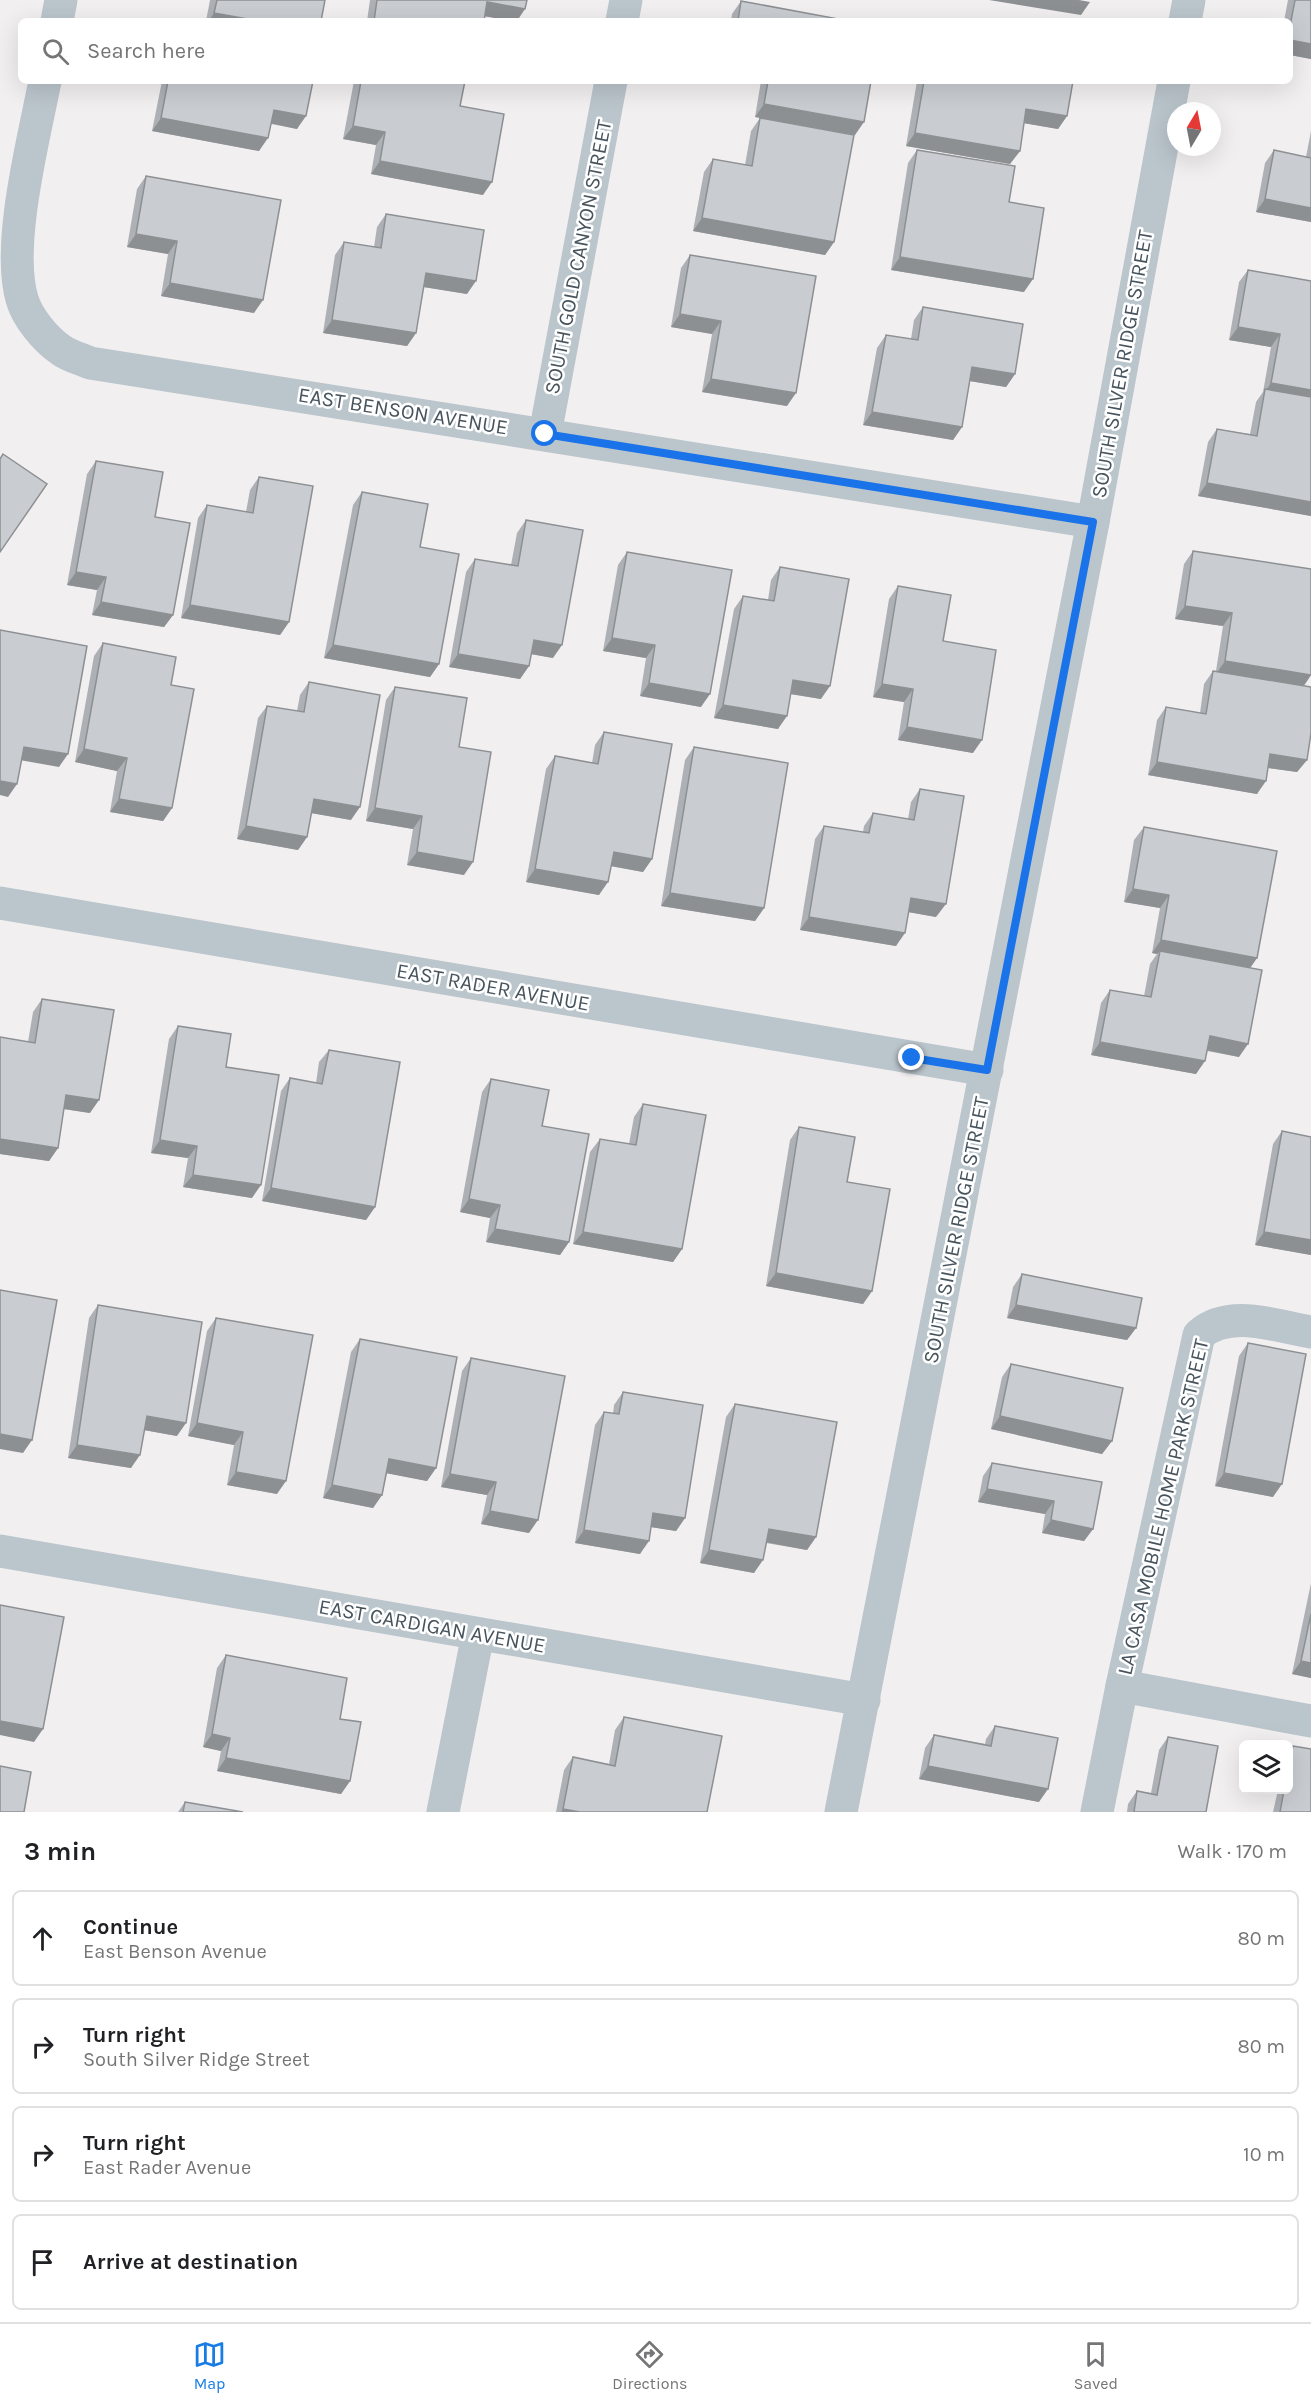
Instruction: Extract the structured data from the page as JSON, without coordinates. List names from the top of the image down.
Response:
{
  "streets": {
    "street": [
      "SOUTH GOLD CANYON STREET",
      "SOUTH SILVER RIDGE STREET",
      "EAST BENSON AVENUE",
      "EAST RADER AVENUE",
      "LA CASA MOBILE HOME PARK STREET",
      "EAST CARDIGAN AVENUE"
    ]
  },
  "crossings": [
    ["SOUTH GOLD CANYON STREET", "EAST BENSON AVENUE"],
    ["SOUTH SILVER RIDGE STREET", "EAST BENSON AVENUE"],
    ["SOUTH SILVER RIDGE STREET", "EAST RADER AVENUE"],
    ["SOUTH SILVER RIDGE STREET", "EAST CARDIGAN AVENUE"]
  ],
  "north": "top",
  "page": {
    "search": "Search here",
    "heading": ["3 min", "Walk · 170 m"],
    "list": [
      ["Continue", "East Benson Avenue", "80 m"],
      ["Turn right", "South Silver Ridge Street", "80 m"],
      ["Turn right", "East Rader Avenue", "10 m"],
      "Arrive at destination"
    ],
    "nav": ["Map", "Directions", "Saved"]
  }
}
